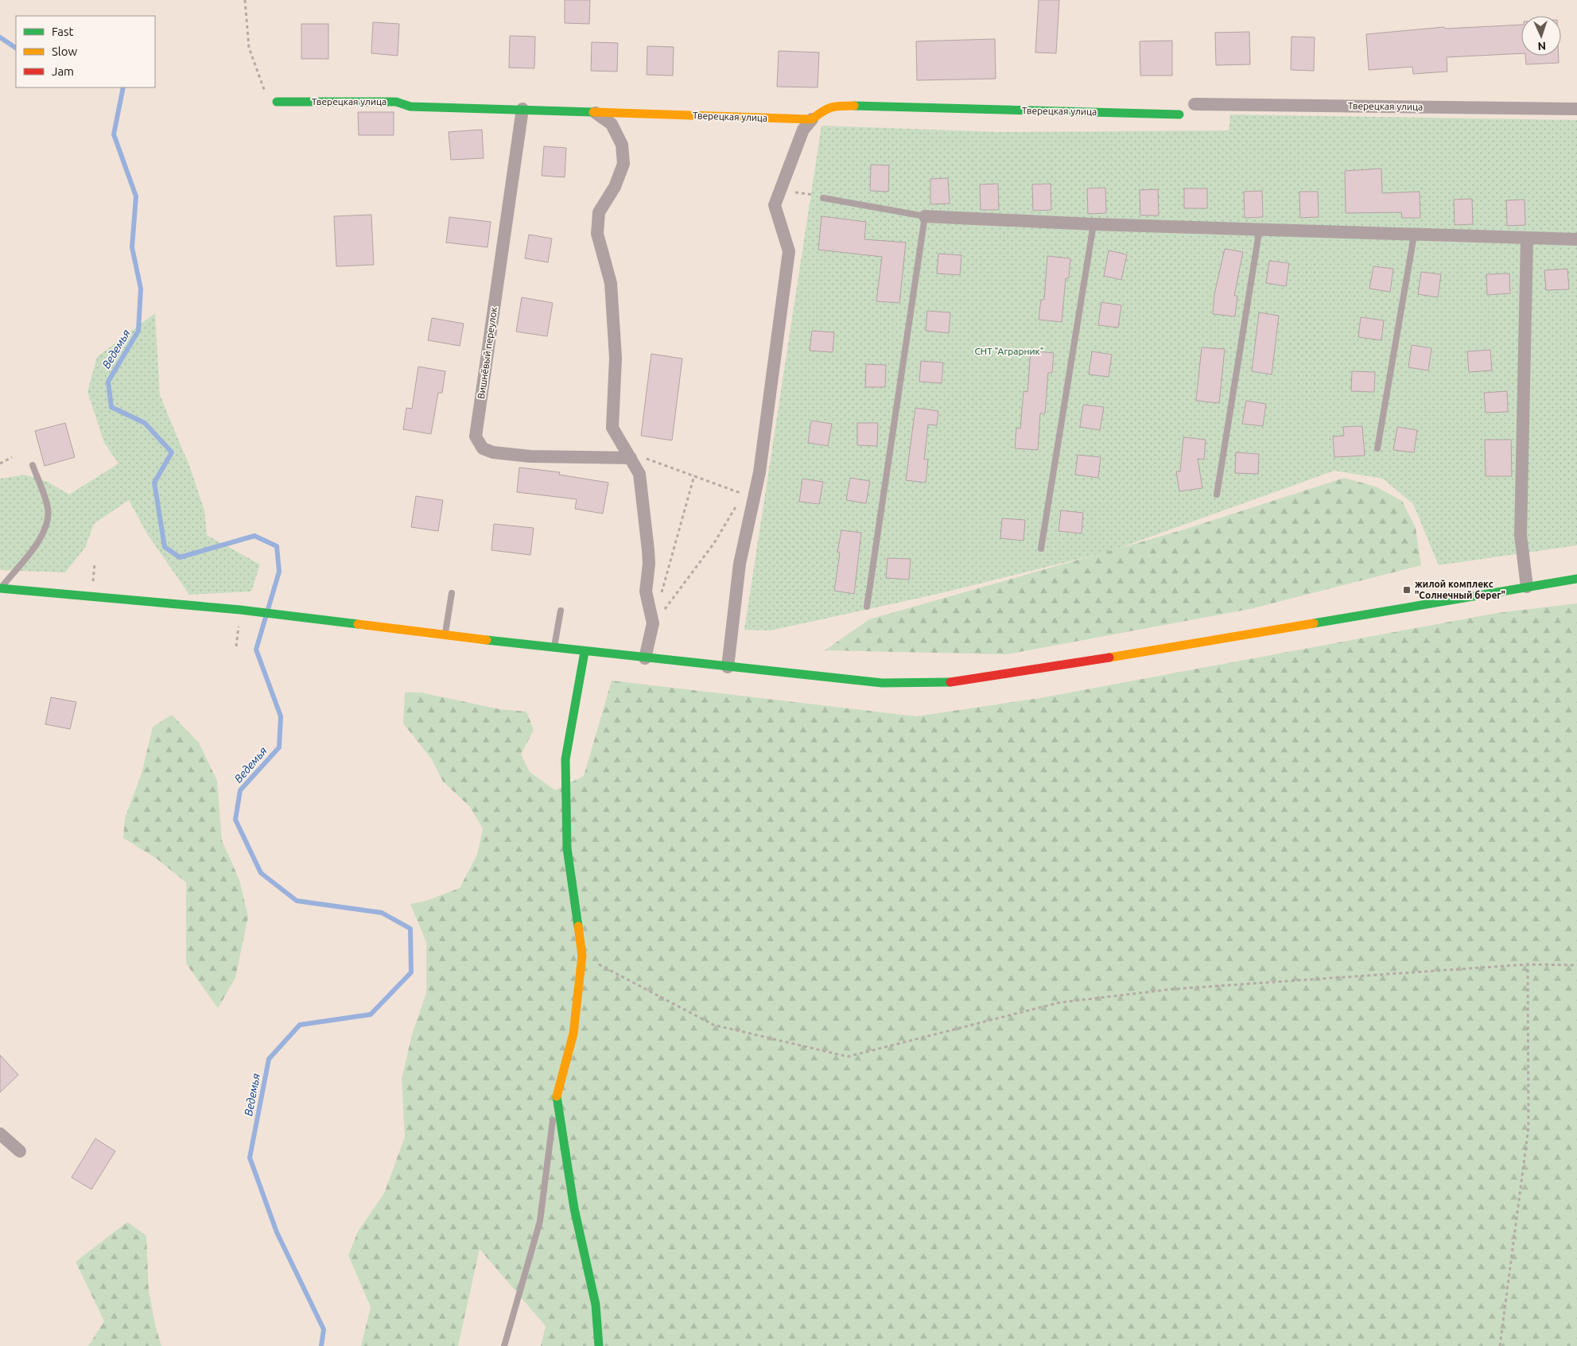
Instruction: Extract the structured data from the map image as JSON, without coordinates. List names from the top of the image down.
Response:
{
  "streets": {
    "street": ["Тверецкая улица", "Вишнёвый переулок"]
  },
  "crossings": [
    ["Тверецкая улица", "Вишнёвый переулок"]
  ],
  "water": ["Ведемья"],
  "parks": ["СНТ \"Аграрник\""],
  "places": {
    "transit": ["жилой комплекс \"Солнечный берег\""]
  },
  "legend": ["Fast", "Slow", "Jam"],
  "north": "bottom"
}
